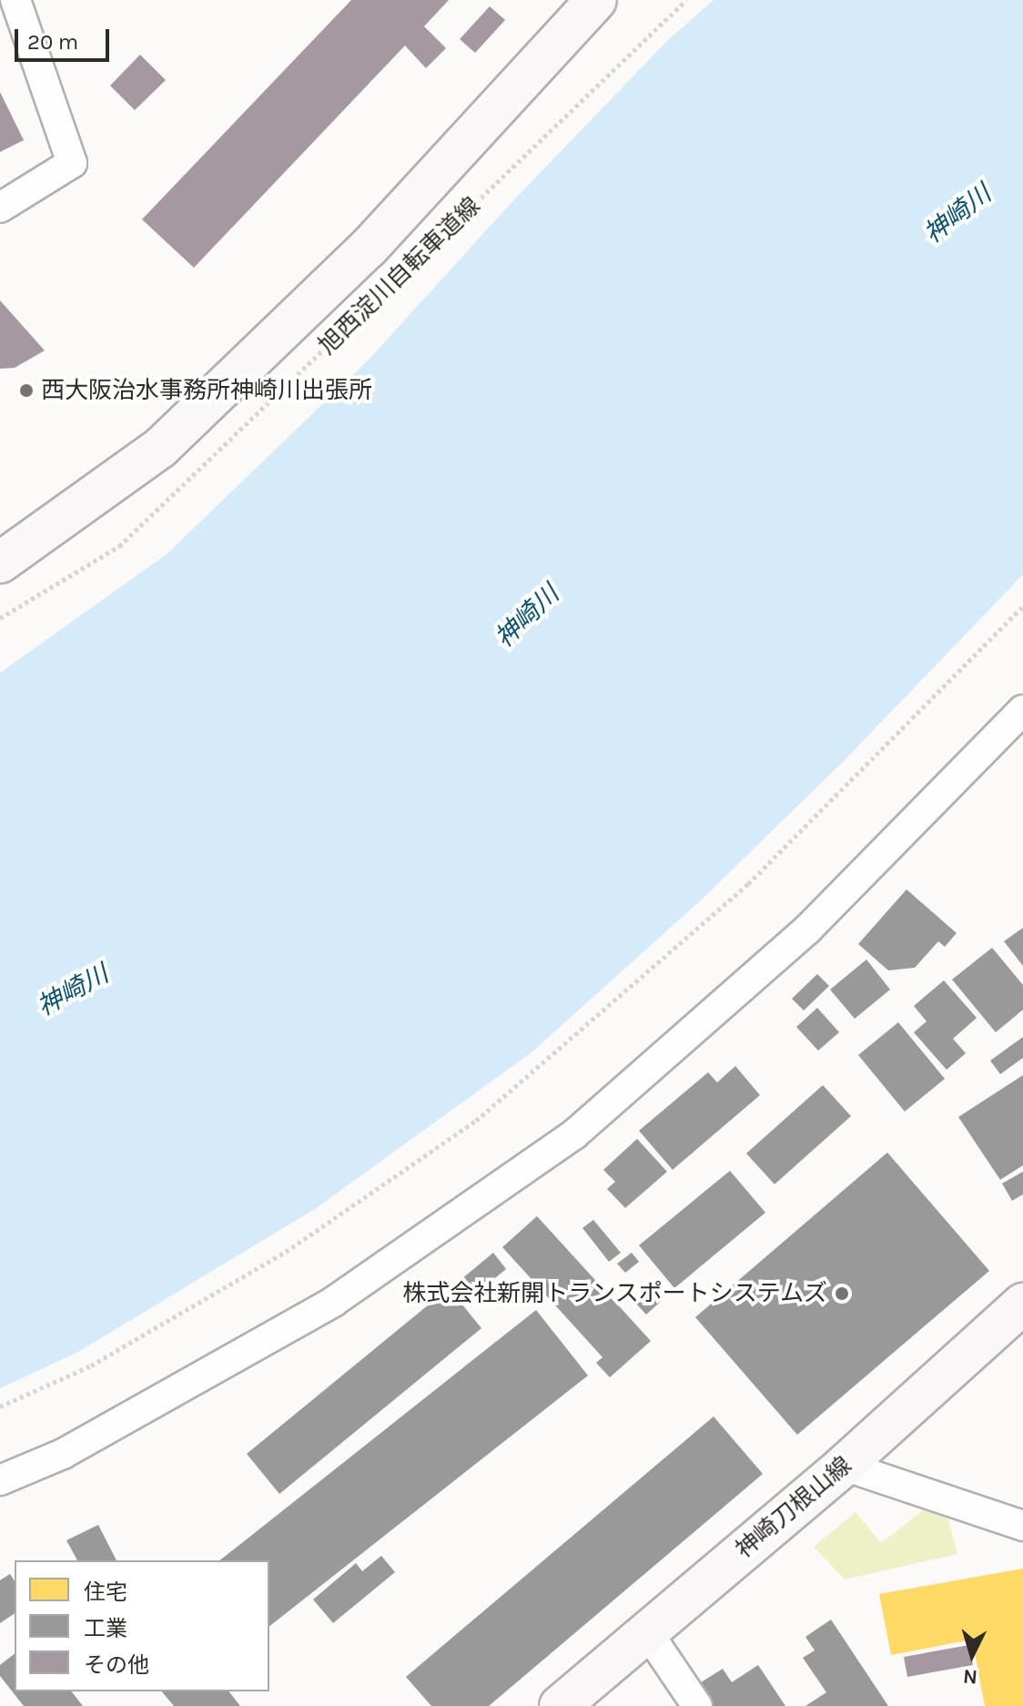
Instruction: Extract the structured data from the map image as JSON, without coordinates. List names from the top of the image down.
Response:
{
  "streets": {
    "street": ["神崎刀根山線"],
    "path": ["旭西淀川自転車道線"]
  },
  "water": ["神崎川"],
  "places": ["西大阪治水事務所神崎川出張所", "株式会社新開トランスポートシステムズ"],
  "legend": ["住宅", "工業", "その他"],
  "scale_bar": "20 m",
  "north": "bottom"
}
